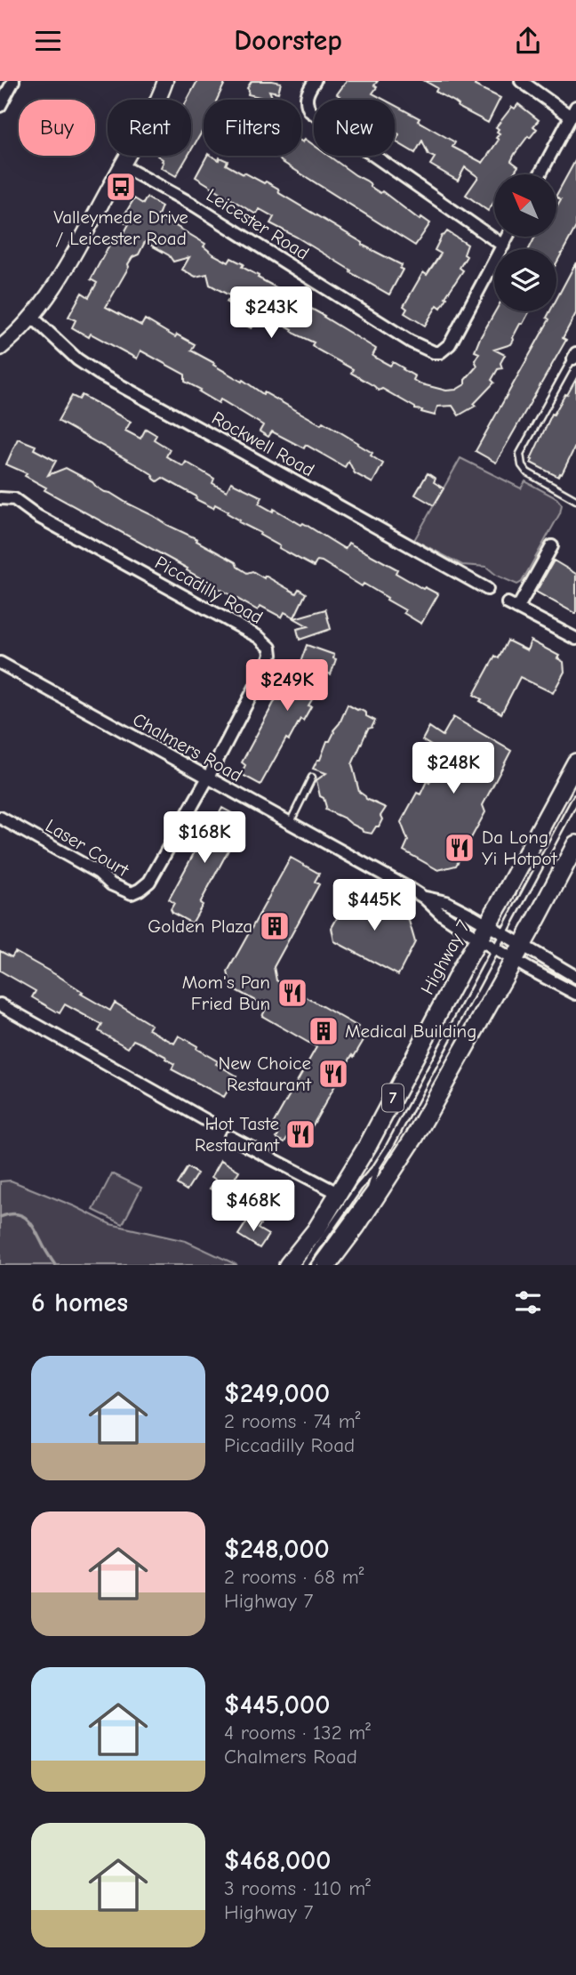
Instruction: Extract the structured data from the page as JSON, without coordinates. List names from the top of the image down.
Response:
{
  "streets": {
    "main road": ["Highway 7", "7"],
    "street": [
      "Leicester Road",
      "Rockwell Road",
      "Piccadilly Road",
      "Chalmers Road",
      "Laser Court"
    ]
  },
  "crossings": [
    ["Piccadilly Road", "Chalmers Road"],
    ["Piccadilly Road", "Laser Court"],
    ["Chalmers Road", "Laser Court"],
    ["Chalmers Road", "Highway 7"],
    ["Chalmers Road", "7"]
  ],
  "places": {
    "bus stop": ["Valleymede Drive / Leicester Road"],
    "restaurant": [
      "Da Long Yi Hotpot",
      "Mom's Pan Fried Bun",
      "New Choice Restaurant",
      "Hot Taste Restaurant"
    ],
    "building": ["Golden Plaza", "Medical Building"]
  },
  "north": "top left",
  "page": {
    "header": "Doorstep",
    "chip": [
      "Buy",
      "Rent",
      "Filters",
      "New"
    ],
    "price": [
      "$243K",
      "$249K",
      "$248K",
      "$168K",
      "$445K",
      "$468K"
    ],
    "heading": "6 homes",
    "list": [
      {
        "name": "$249,000",
        "note": "2 rooms · 74 m² · Piccadilly Road"
      },
      {
        "name": "$248,000",
        "note": "2 rooms · 68 m² · Highway 7"
      },
      {
        "name": "$445,000",
        "note": "4 rooms · 132 m² · Chalmers Road"
      },
      {
        "name": "$468,000",
        "note": "3 rooms · 110 m² · Highway 7"
      }
    ]
  }
}
